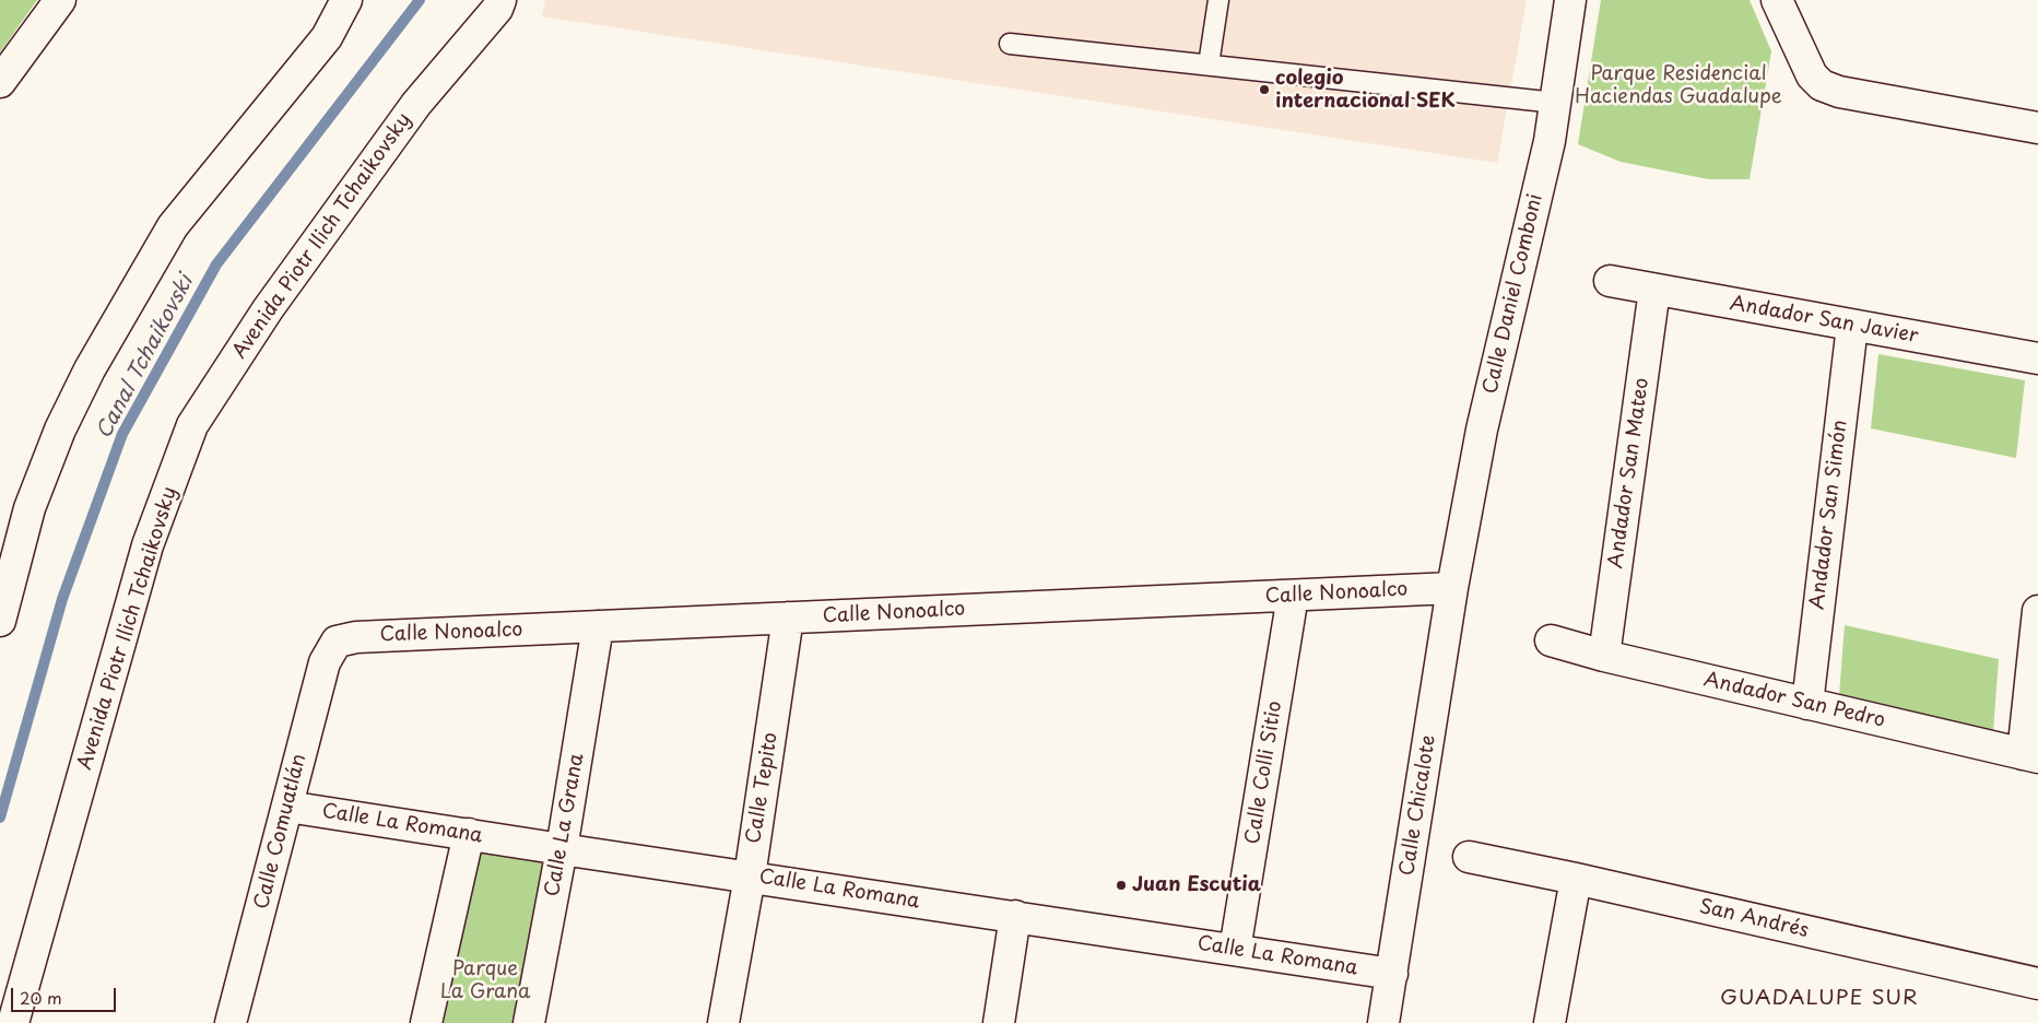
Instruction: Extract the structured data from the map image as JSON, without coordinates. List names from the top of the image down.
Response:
{
  "streets": {
    "street": [
      "Avenida Piotr Ilich Tchaikovsky",
      "Calle Daniel Comboni",
      "Andador San Javier",
      "Andador San Mateo",
      "Andador San Simón",
      "Calle Nonoalco",
      "Andador San Pedro",
      "Calle Colli Sitio",
      "Calle Tepito",
      "Calle Chicalote",
      "Calle La Romana",
      "Calle La Grana",
      "Calle Comuatlán",
      "San Andrés"
    ]
  },
  "crossings": [
    ["Calle Daniel Comboni", "Calle Nonoalco"],
    ["Calle Daniel Comboni", "Calle Chicalote"],
    ["Andador San Javier", "Andador San Mateo"],
    ["Andador San Javier", "Andador San Simón"],
    ["Andador San Mateo", "Andador San Pedro"],
    ["Andador San Simón", "Andador San Pedro"],
    ["Calle Nonoalco", "Calle Colli Sitio"],
    ["Calle Nonoalco", "Calle Tepito"],
    ["Calle Nonoalco", "Calle Chicalote"],
    ["Calle Nonoalco", "Calle La Grana"],
    ["Calle Nonoalco", "Calle Comuatlán"],
    ["Calle Colli Sitio", "Calle La Romana"],
    ["Calle Tepito", "Calle La Romana"],
    ["Calle Chicalote", "Calle La Romana"],
    ["Calle La Romana", "Calle La Grana"],
    ["Calle La Romana", "Calle Comuatlán"]
  ],
  "districts": ["GUADALUPE SUR"],
  "water": ["Canal Tchaikovski"],
  "parks": ["Parque Residencial Haciendas Guadalupe", "Parque La Grana"],
  "places": ["colegio internacional SEK", "Juan Escutia"],
  "scale_bar": "20 m"
}
